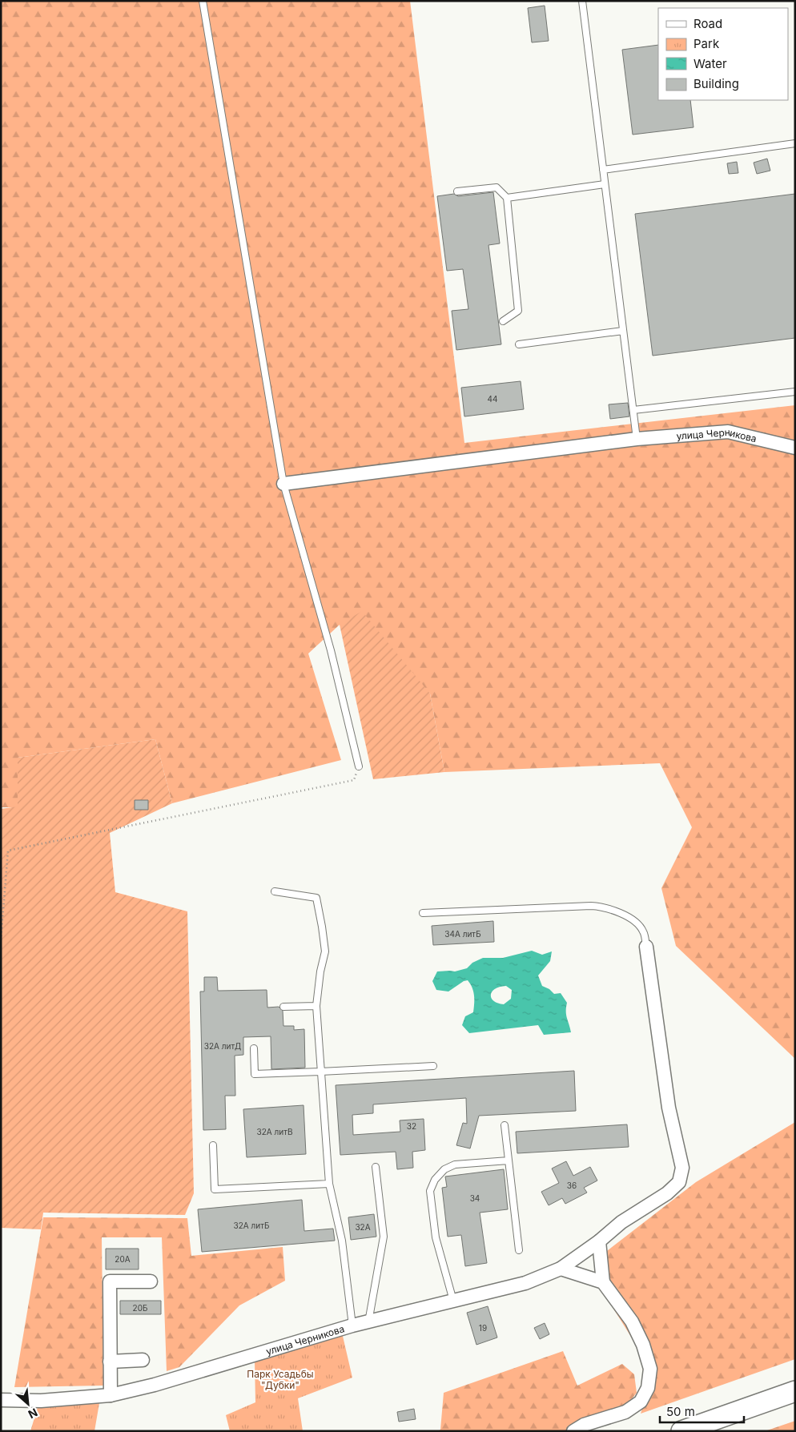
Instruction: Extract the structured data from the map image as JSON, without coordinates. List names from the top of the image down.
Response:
{
  "streets": {
    "street": ["улица Черникова"]
  },
  "parks": ["Парк Усадьбы \"Дубки\""],
  "house_numbers": [
    "44",
    "34А литБ",
    "32А литД",
    "32",
    "32А литВ",
    "36",
    "34",
    "32А литБ",
    "32А",
    "20А",
    "20Б",
    "19"
  ],
  "legend": [
    "Road",
    "Park",
    "Water",
    "Building"
  ],
  "scale_bar": "50 m",
  "north": "bottom right"
}
